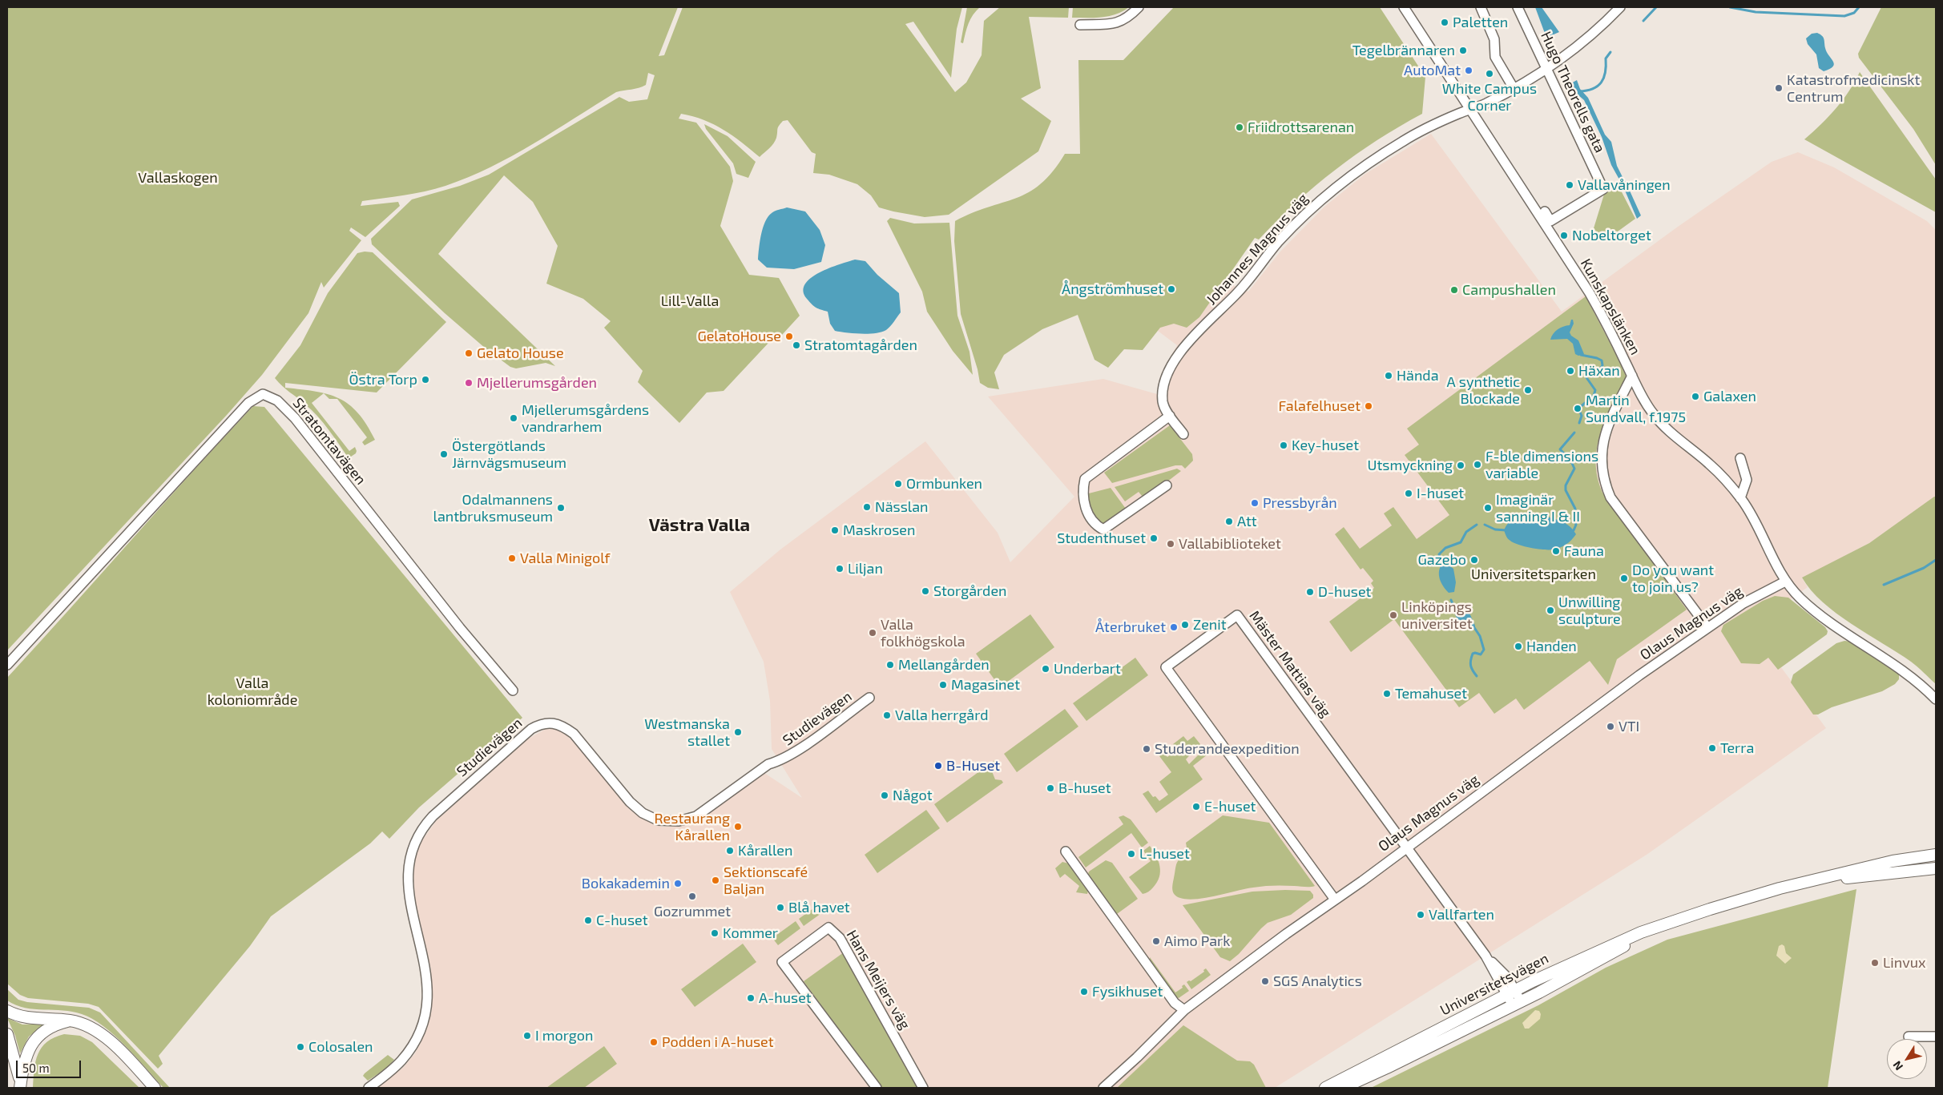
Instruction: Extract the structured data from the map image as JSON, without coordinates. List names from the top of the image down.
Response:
{
  "streets": {
    "main road": ["Universitetsvägen"],
    "street": [
      "Hugo Theorells gata",
      "Johannes Magnus väg",
      "Kunskapslänken",
      "Stratomtavägen",
      "Olaus Magnus väg",
      "Mäster Mattias väg",
      "Studievägen",
      "Hans Meijers väg"
    ]
  },
  "crossings": [
    ["Hugo Theorells gata", "Johannes Magnus väg"],
    ["Johannes Magnus väg", "Kunskapslänken"],
    ["Kunskapslänken", "Olaus Magnus väg"],
    ["Olaus Magnus väg", "Mäster Mattias väg"],
    ["Mäster Mattias väg", "Universitetsvägen"]
  ],
  "districts": ["Västra Valla"],
  "parks": [
    "Vallaskogen",
    "Lill-Valla",
    "Universitetsparken",
    "Valla koloniområde"
  ],
  "places": [
    "Paletten",
    "Tegelbrännaren",
    "AutoMat",
    "White Campus Corner",
    "Katastrofmedicinskt Centrum",
    "Friidrottsarenan",
    "Vallavåningen",
    "Nobeltorget",
    "Ångströmhuset",
    "Campushallen",
    "GelatoHouse",
    "Stratomtagården",
    "Gelato House",
    "Häxan",
    "Hända",
    "Östra Torp",
    "Mjellerumsgården",
    "A synthetic Blockade",
    "Galaxen",
    "Falafelhuset",
    "Martin Sundvall, f.1975",
    "Mjellerumsgårdens vandrarhem",
    "Key-huset",
    "Östergötlands Järnvägsmuseum",
    "F-ble dimensions variable",
    "Utsmyckning",
    "Ormbunken",
    "I-huset",
    "Pressbyrån",
    "Nässlan",
    "Odalmannens lantbruksmuseum",
    "Imaginär sanning I & II",
    "Att",
    "Maskrosen",
    "Studenthuset",
    "Vallabiblioteket",
    "Fauna",
    "Valla Minigolf",
    "Gazebo",
    "Liljan",
    "Do you want to join us?",
    "Storgården",
    "D-huset",
    "Unwilling sculpture",
    "Linköpings universitet",
    "Zenit",
    "Återbruket",
    "Valla folkhögskola",
    "Handen",
    "Mellangården",
    "Underbart",
    "Magasinet",
    "Temahuset",
    "Valla herrgård",
    "VTI",
    "Westmanska stallet",
    "Terra",
    "Studerandeexpedition",
    "B-Huset",
    "B-huset",
    "Något",
    "E-huset",
    "Restaurang Kårallen",
    "Kårallen",
    "L-huset",
    "Sektionscafé Baljan",
    "Bokakademin",
    "Gozrummet",
    "Blå havet",
    "Vallfarten",
    "C-huset",
    "Kommer",
    "Aimo Park",
    "Linvux",
    "SGS Analytics",
    "Fysikhuset",
    "A-huset",
    "I morgon",
    "Podden i A-huset",
    "Colosalen"
  ],
  "scale_bar": "50 m",
  "north": "bottom left"
}
